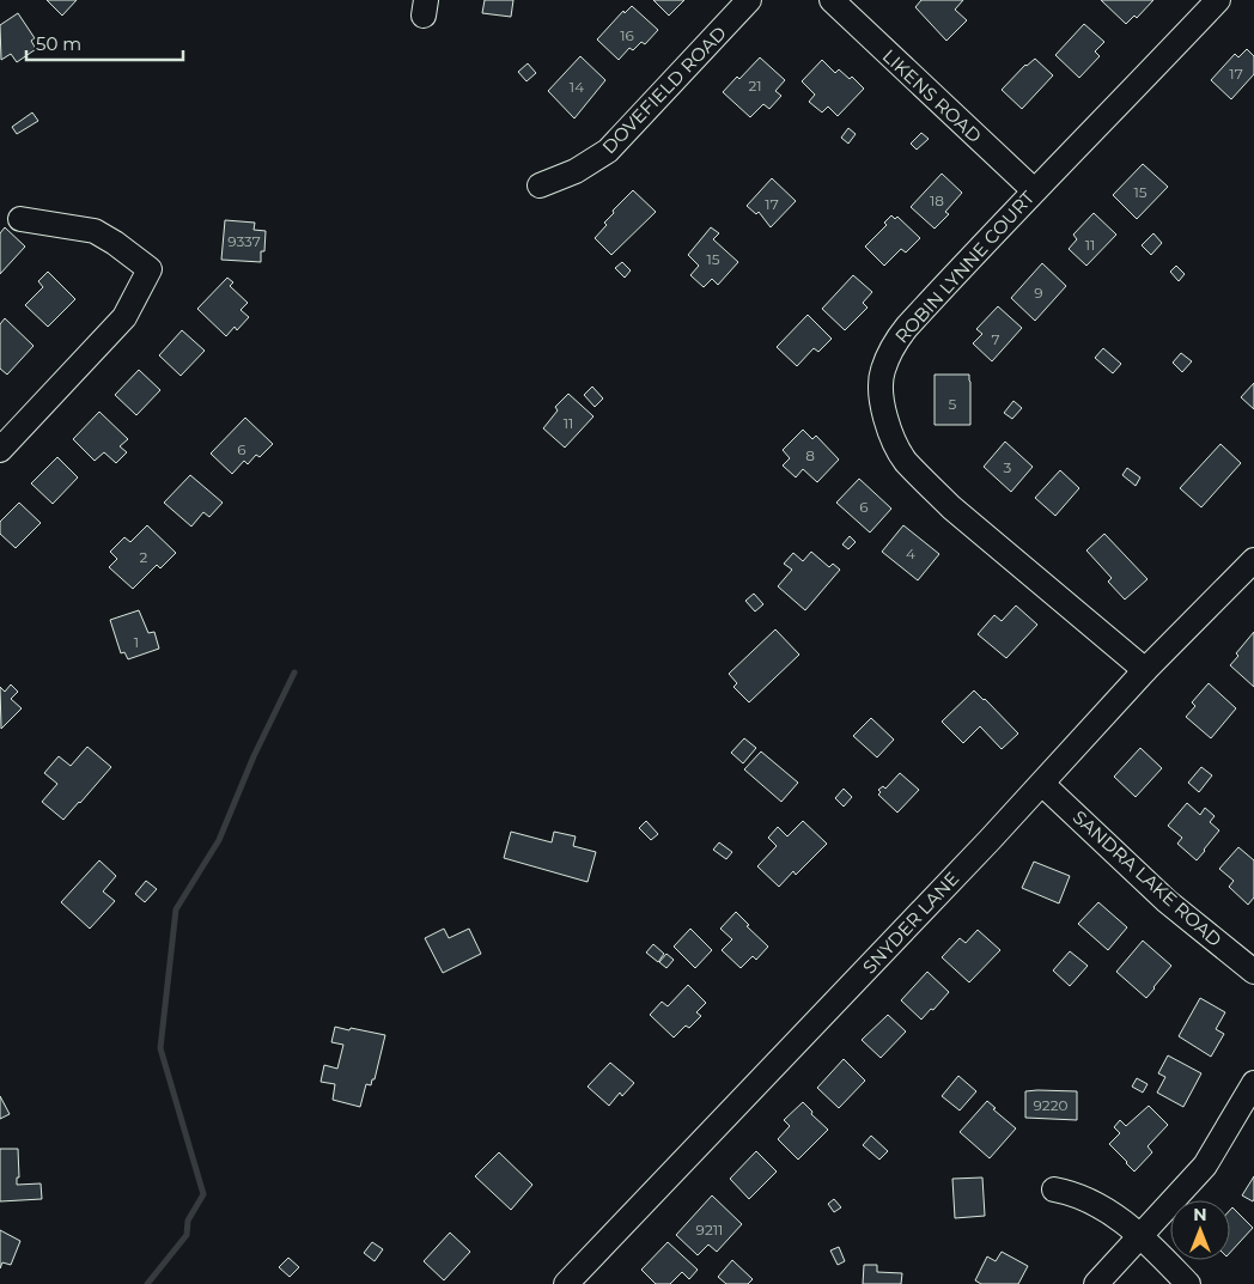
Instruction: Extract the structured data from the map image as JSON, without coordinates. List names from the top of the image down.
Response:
{
  "streets": {
    "street": [
      "DOVEFIELD ROAD",
      "LIKENS ROAD",
      "ROBIN LYNNE COURT",
      "SANDRA LAKE ROAD",
      "SNYDER LANE"
    ]
  },
  "crossings": [
    ["LIKENS ROAD", "ROBIN LYNNE COURT"],
    ["ROBIN LYNNE COURT", "SNYDER LANE"],
    ["SANDRA LAKE ROAD", "SNYDER LANE"]
  ],
  "house_numbers": [
    "16",
    "17",
    "21",
    "14",
    "15",
    "18",
    "17",
    "9337",
    "11",
    "15",
    "9",
    "7",
    "5",
    "11",
    "6",
    "8",
    "3",
    "6",
    "4",
    "2",
    "1",
    "9220",
    "9211"
  ],
  "scale_bar": "50 m",
  "north": "top"
}
